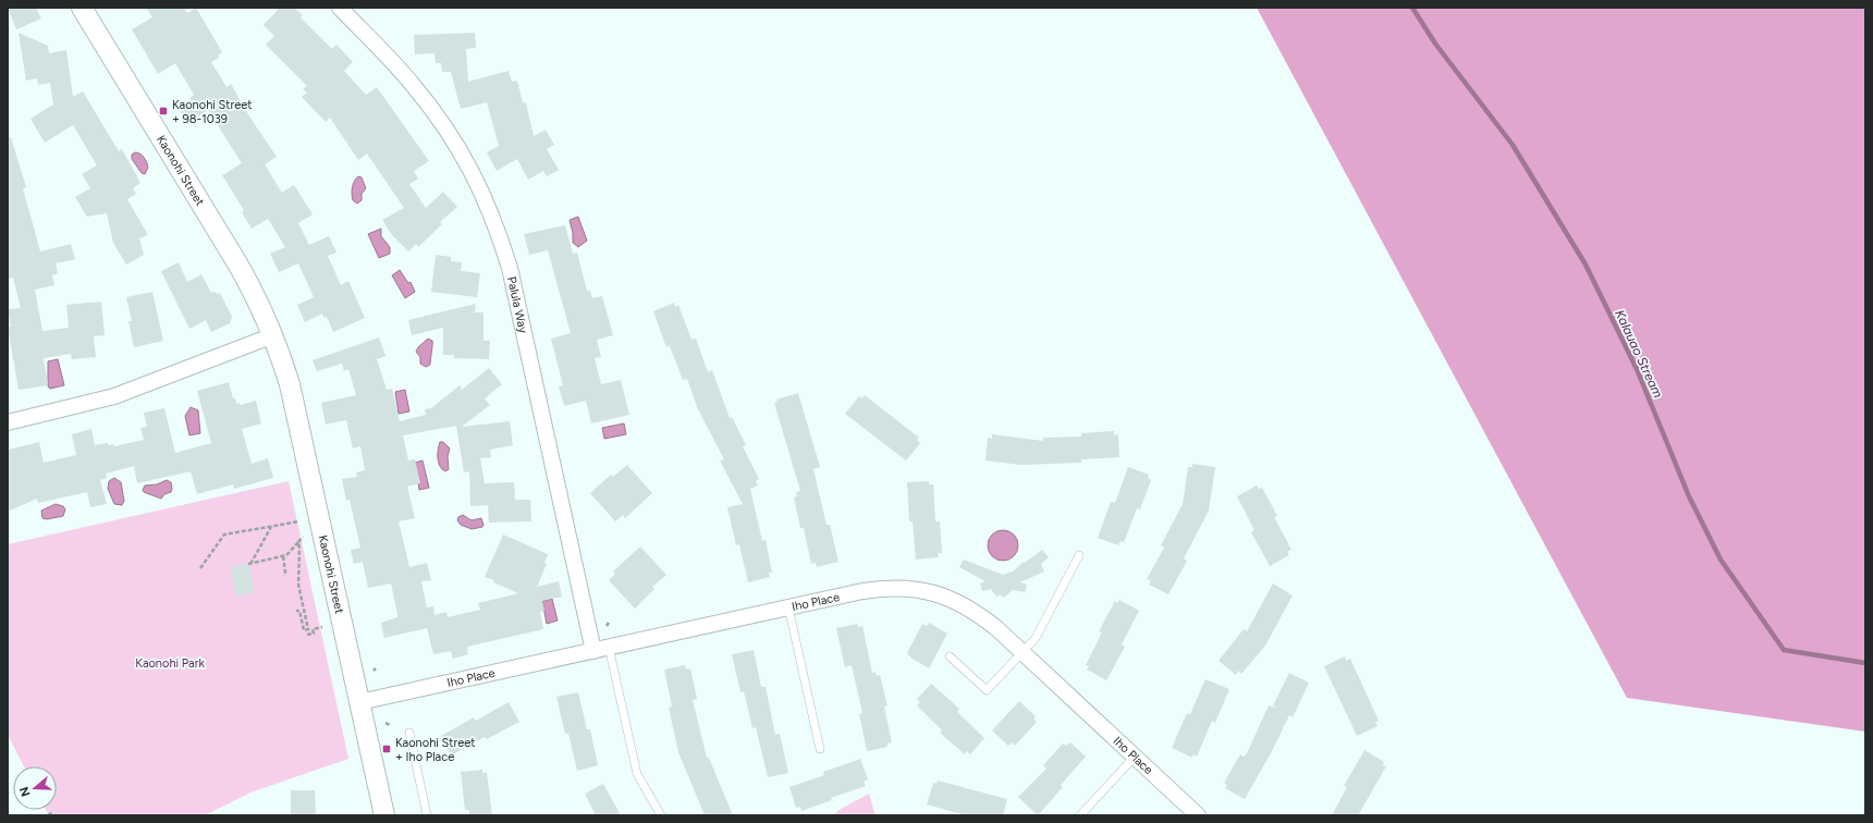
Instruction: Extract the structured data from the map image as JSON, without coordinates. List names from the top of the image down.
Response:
{
  "streets": {
    "street": ["Kaonohi Street", "Palula Way", "Iho Place"]
  },
  "crossings": [
    ["Kaonohi Street", "Iho Place"],
    ["Palula Way", "Iho Place"]
  ],
  "water": ["Kalauao Stream"],
  "parks": ["Kaonohi Park"],
  "places": {
    "transit": ["Kaonohi Street + 98-1039", "Kaonohi Street + Iho Place"]
  },
  "north": "left"
}
